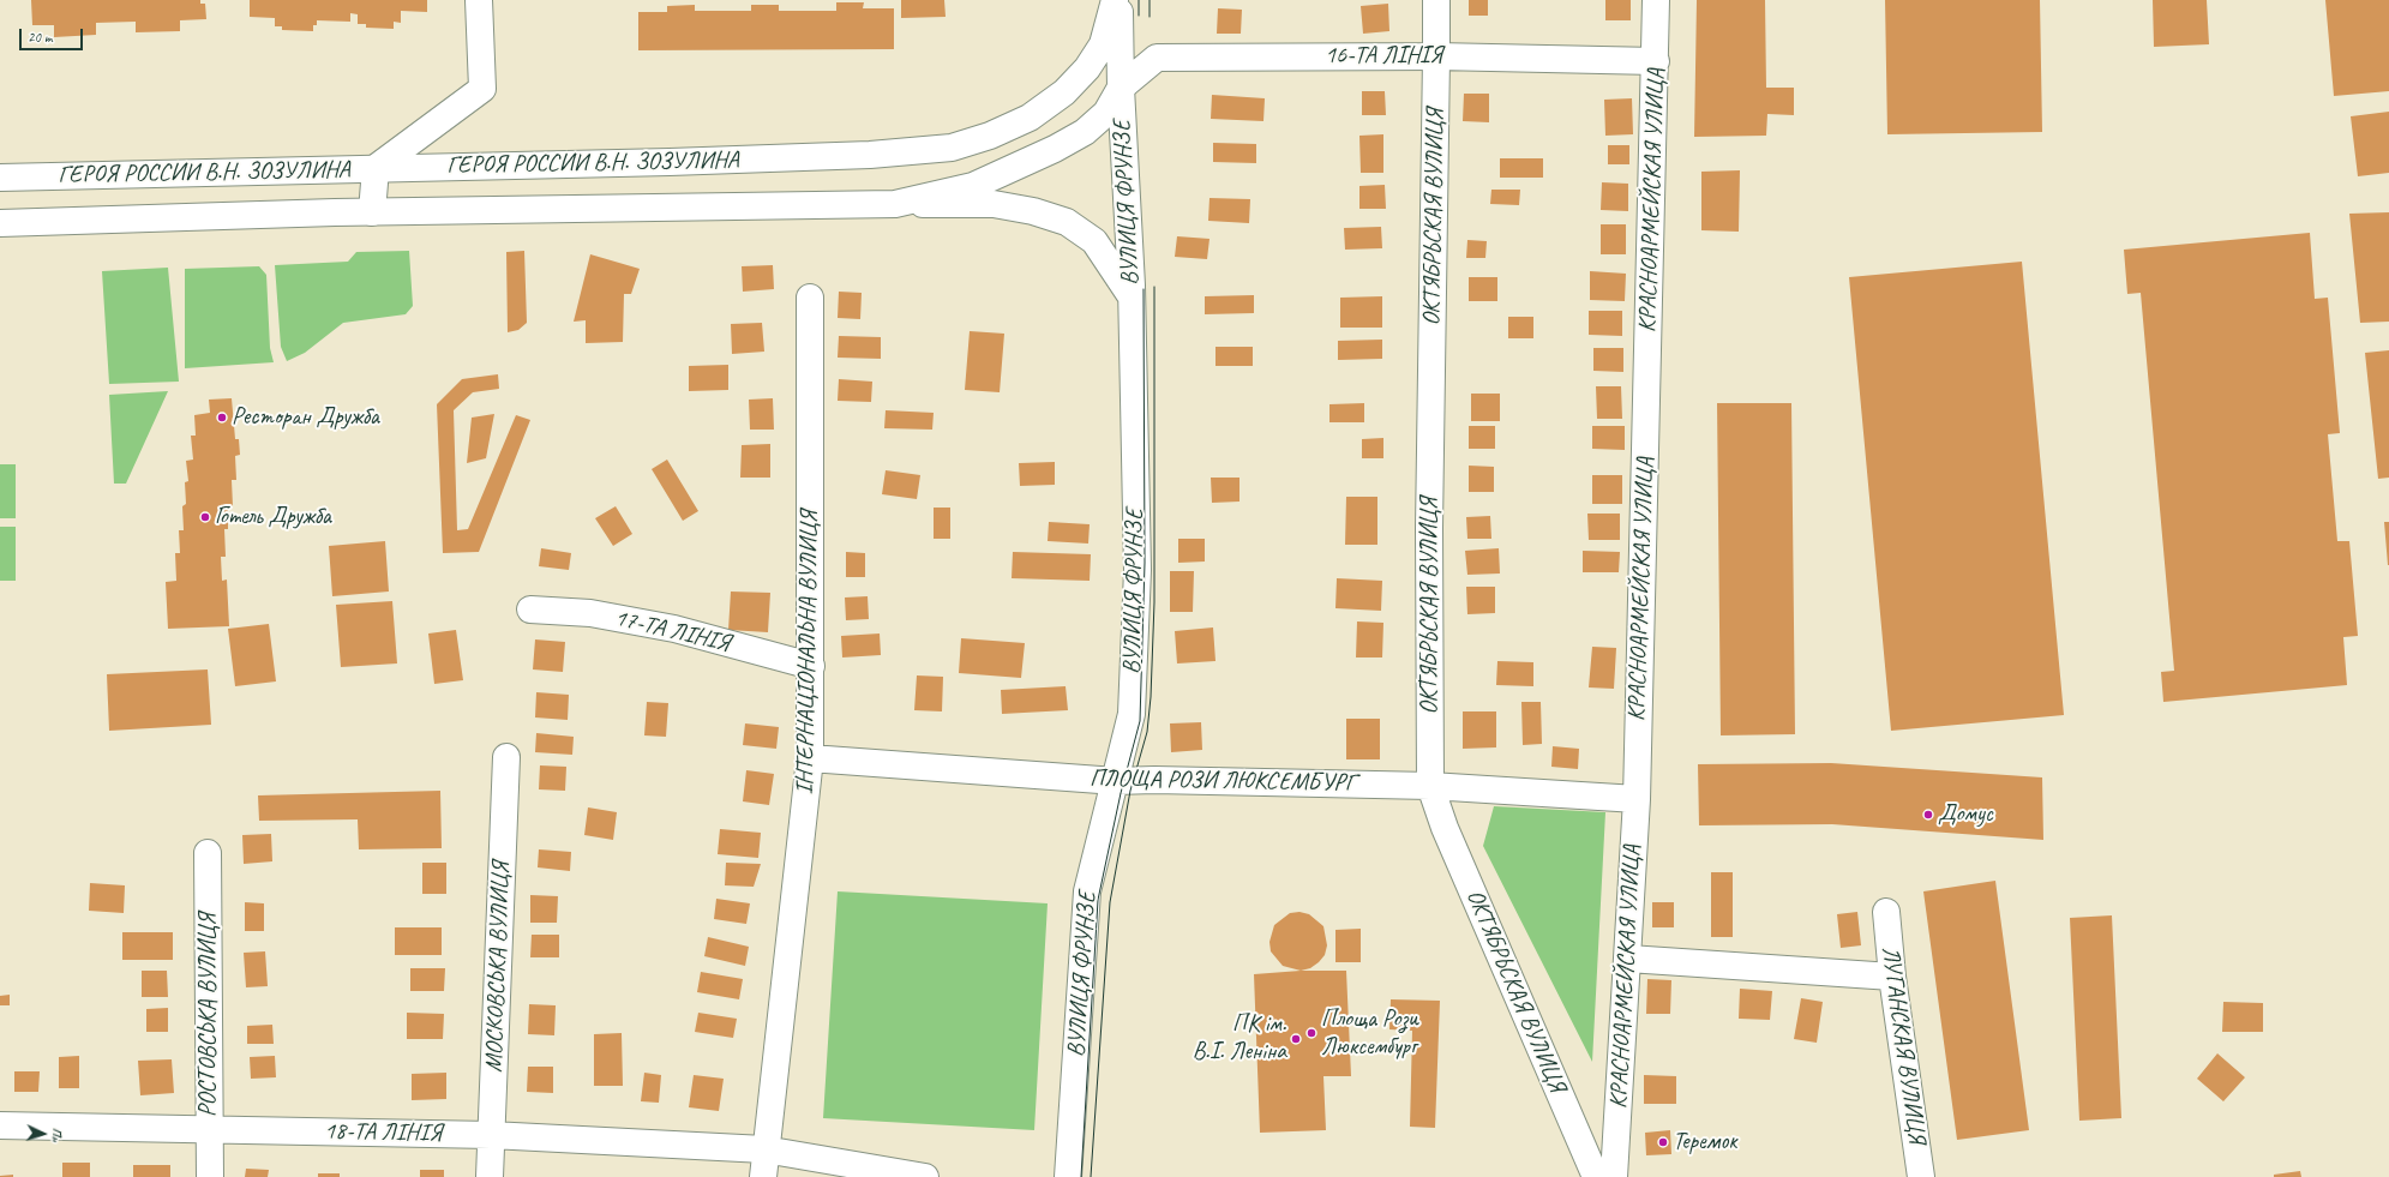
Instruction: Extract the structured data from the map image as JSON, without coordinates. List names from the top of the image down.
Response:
{
  "streets": {
    "street": [
      "16-ТА ЛІНІЯ",
      "ГЕРОЯ РОССИИ В.Н. ЗОЗУЛИНА",
      "КРАСНОАРМЕЙСКАЯ УЛИЦА",
      "ВУЛИЦЯ ФРУНЗЕ",
      "ОКТЯБРЬСКАЯ ВУЛИЦЯ",
      "17-ТА ЛІНІЯ",
      "ІНТЕРНАЦІОНАЛЬНА ВУЛИЦЯ",
      "ПЛОЩА РОЗИ ЛЮКСЕМБУРГ",
      "МОСКОВСЬКА ВУЛИЦЯ",
      "РОСТОВСЬКА ВУЛИЦЯ",
      "ЛУГАНСКАЯ ВУЛИЦЯ",
      "18-ТА ЛІНІЯ"
    ]
  },
  "crossings": [
    ["16-ТА ЛІНІЯ", "ГЕРОЯ РОССИИ В.Н. ЗОЗУЛИНА"],
    ["16-ТА ЛІНІЯ", "КРАСНОАРМЕЙСКАЯ УЛИЦА"],
    ["16-ТА ЛІНІЯ", "ВУЛИЦЯ ФРУНЗЕ"],
    ["16-ТА ЛІНІЯ", "ОКТЯБРЬСКАЯ ВУЛИЦЯ"],
    ["ГЕРОЯ РОССИИ В.Н. ЗОЗУЛИНА", "ВУЛИЦЯ ФРУНЗЕ"],
    ["КРАСНОАРМЕЙСКАЯ УЛИЦА", "ПЛОЩА РОЗИ ЛЮКСЕМБУРГ"],
    ["ВУЛИЦЯ ФРУНЗЕ", "ПЛОЩА РОЗИ ЛЮКСЕМБУРГ"],
    ["ОКТЯБРЬСКАЯ ВУЛИЦЯ", "ПЛОЩА РОЗИ ЛЮКСЕМБУРГ"],
    ["17-ТА ЛІНІЯ", "ІНТЕРНАЦІОНАЛЬНА ВУЛИЦЯ"],
    ["ІНТЕРНАЦІОНАЛЬНА ВУЛИЦЯ", "ПЛОЩА РОЗИ ЛЮКСЕМБУРГ"],
    ["ІНТЕРНАЦІОНАЛЬНА ВУЛИЦЯ", "18-ТА ЛІНІЯ"],
    ["МОСКОВСЬКА ВУЛИЦЯ", "18-ТА ЛІНІЯ"],
    ["РОСТОВСЬКА ВУЛИЦЯ", "18-ТА ЛІНІЯ"]
  ],
  "places": [
    "Ресторан Дружба",
    "Готель Дружба",
    "Домус",
    "Площа Рози Люксембург",
    "ПК ім. В.І. Леніна",
    "Теремок"
  ],
  "scale_bar": "20 m",
  "north": "right"
}
